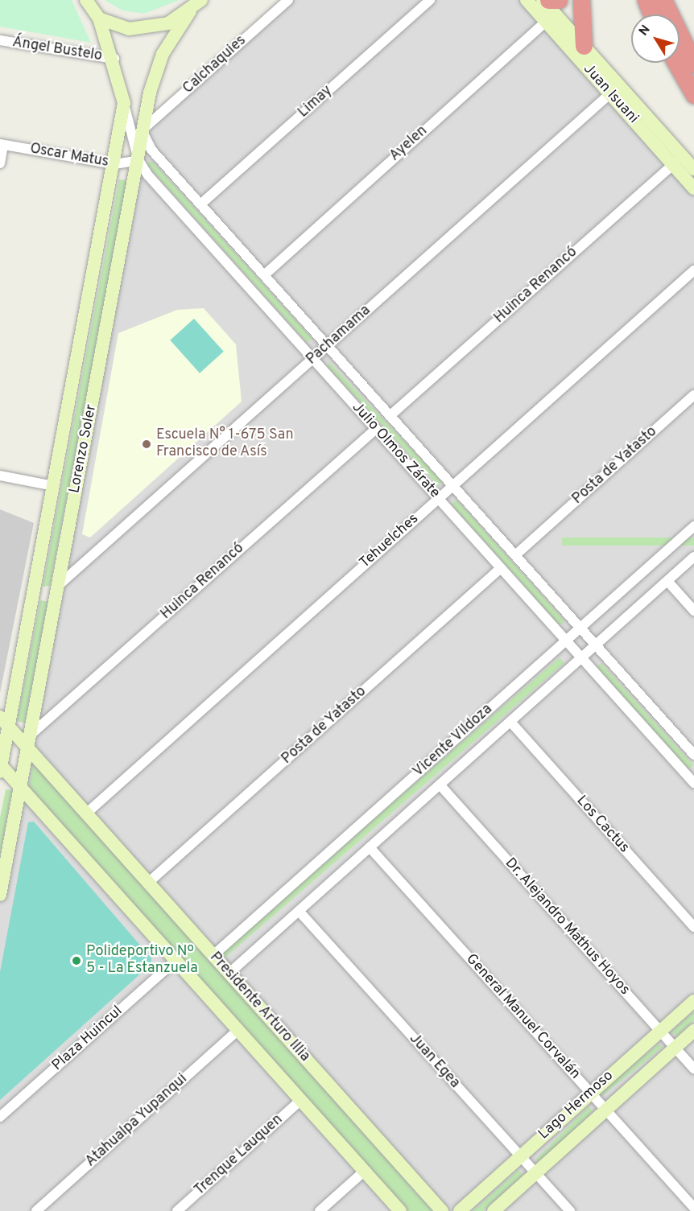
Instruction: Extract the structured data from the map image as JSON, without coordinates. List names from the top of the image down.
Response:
{
  "streets": {
    "street": [
      "Ángel Bustelo",
      "Calchaquies",
      "Juan Isuani",
      "Limay",
      "Ayelen",
      "Oscar Matus",
      "Huinca Renancó",
      "Pachamama",
      "Lorenzo Soler",
      "Julio Olmos Zárate",
      "Posta de Yatasto",
      "Tehuelches",
      "Vicente Vildoza",
      "Los Cactus",
      "Dr. Alejandro Mathus Hoyos",
      "Presidente Arturo Illia",
      "General Manuel Corvalán",
      "Plaza Huincul",
      "Juan Egea",
      "Lago Hermoso",
      "Atahualpa Yupanqui",
      "Trenque Lauquen"
    ]
  },
  "crossings": [
    ["Ángel Bustelo", "Lorenzo Soler"],
    ["Calchaquies", "Lorenzo Soler"],
    ["Calchaquies", "Julio Olmos Zárate"],
    ["Juan Isuani", "Ayelen"],
    ["Juan Isuani", "Huinca Renancó"],
    ["Juan Isuani", "Pachamama"],
    ["Limay", "Julio Olmos Zárate"],
    ["Ayelen", "Julio Olmos Zárate"],
    ["Oscar Matus", "Lorenzo Soler"],
    ["Oscar Matus", "Julio Olmos Zárate"],
    ["Huinca Renancó", "Lorenzo Soler"],
    ["Huinca Renancó", "Julio Olmos Zárate"],
    ["Pachamama", "Lorenzo Soler"],
    ["Pachamama", "Julio Olmos Zárate"],
    ["Lorenzo Soler", "Julio Olmos Zárate"],
    ["Lorenzo Soler", "Presidente Arturo Illia"],
    ["Julio Olmos Zárate", "Posta de Yatasto"],
    ["Julio Olmos Zárate", "Tehuelches"],
    ["Julio Olmos Zárate", "Vicente Vildoza"],
    ["Posta de Yatasto", "Presidente Arturo Illia"],
    ["Tehuelches", "Presidente Arturo Illia"],
    ["Vicente Vildoza", "Los Cactus"],
    ["Vicente Vildoza", "Dr. Alejandro Mathus Hoyos"],
    ["Vicente Vildoza", "Presidente Arturo Illia"],
    ["Vicente Vildoza", "General Manuel Corvalán"],
    ["Vicente Vildoza", "Juan Egea"],
    ["Dr. Alejandro Mathus Hoyos", "Lago Hermoso"],
    ["General Manuel Corvalán", "Lago Hermoso"],
    ["Juan Egea", "Lago Hermoso"]
  ],
  "places": ["Escuela N° 1-675 San Francisco de Asís", "Polideportivo Nº 5 - La Estanzuela"],
  "north": "top left"
}
